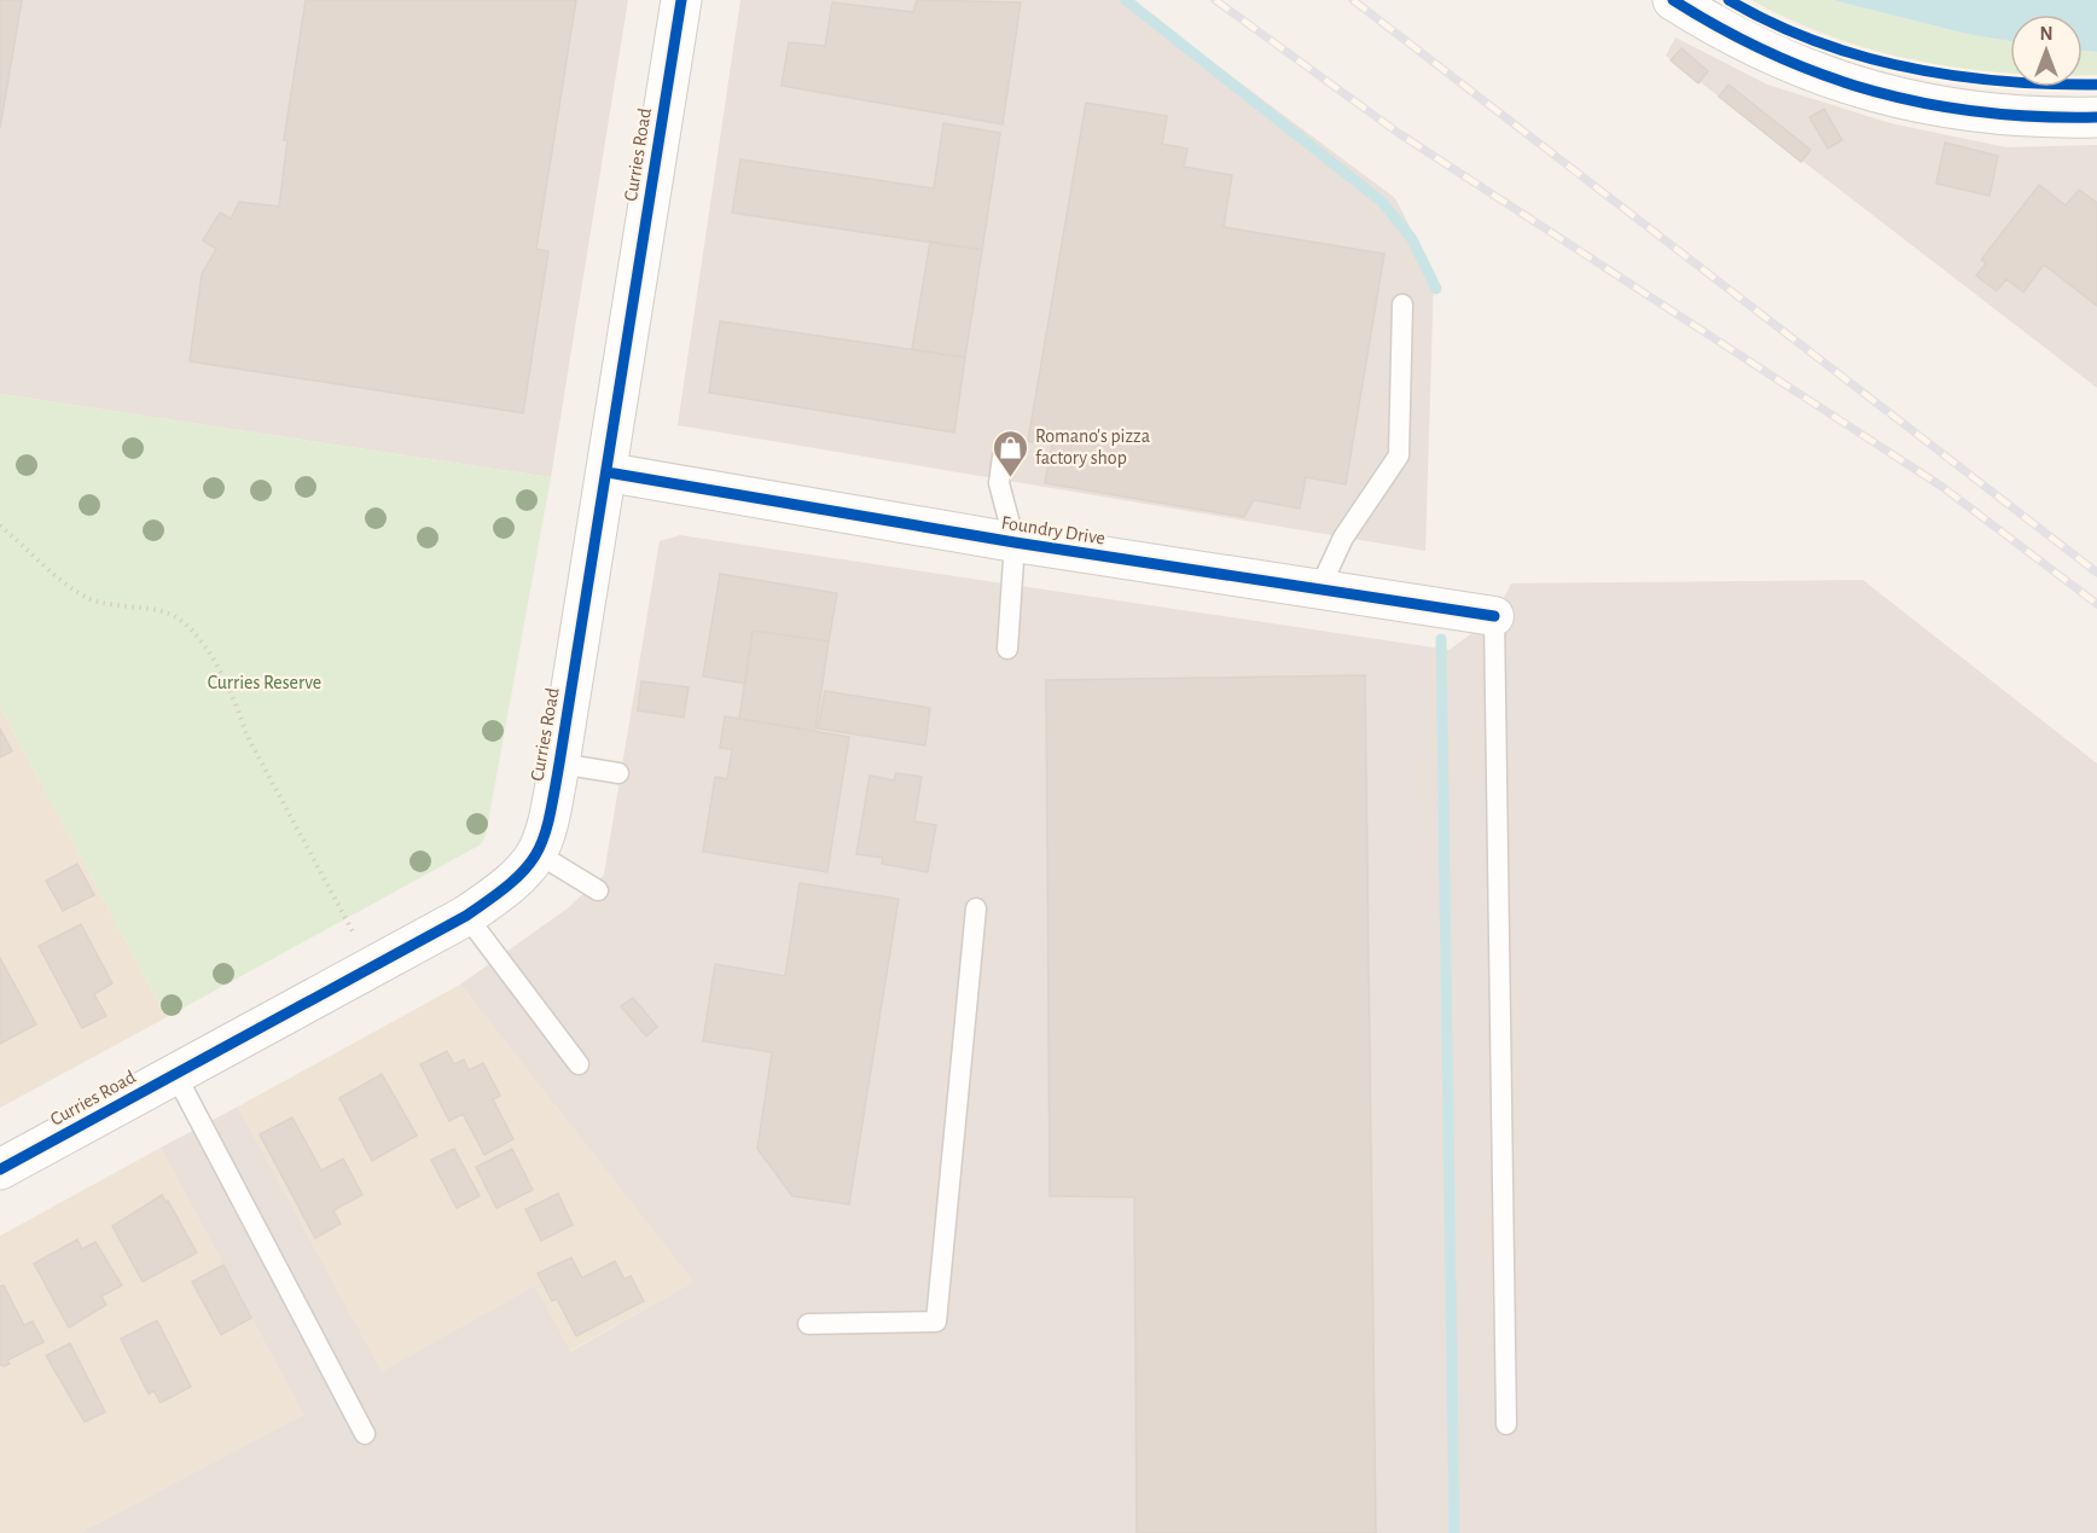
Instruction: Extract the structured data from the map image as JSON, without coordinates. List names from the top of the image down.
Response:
{
  "streets": {
    "street": ["Curries Road", "Foundry Drive"]
  },
  "crossings": [
    ["Curries Road", "Foundry Drive"]
  ],
  "parks": ["Curries Reserve"],
  "places": {
    "shop": ["Romano's pizza factory shop"]
  },
  "north": "top"
}
